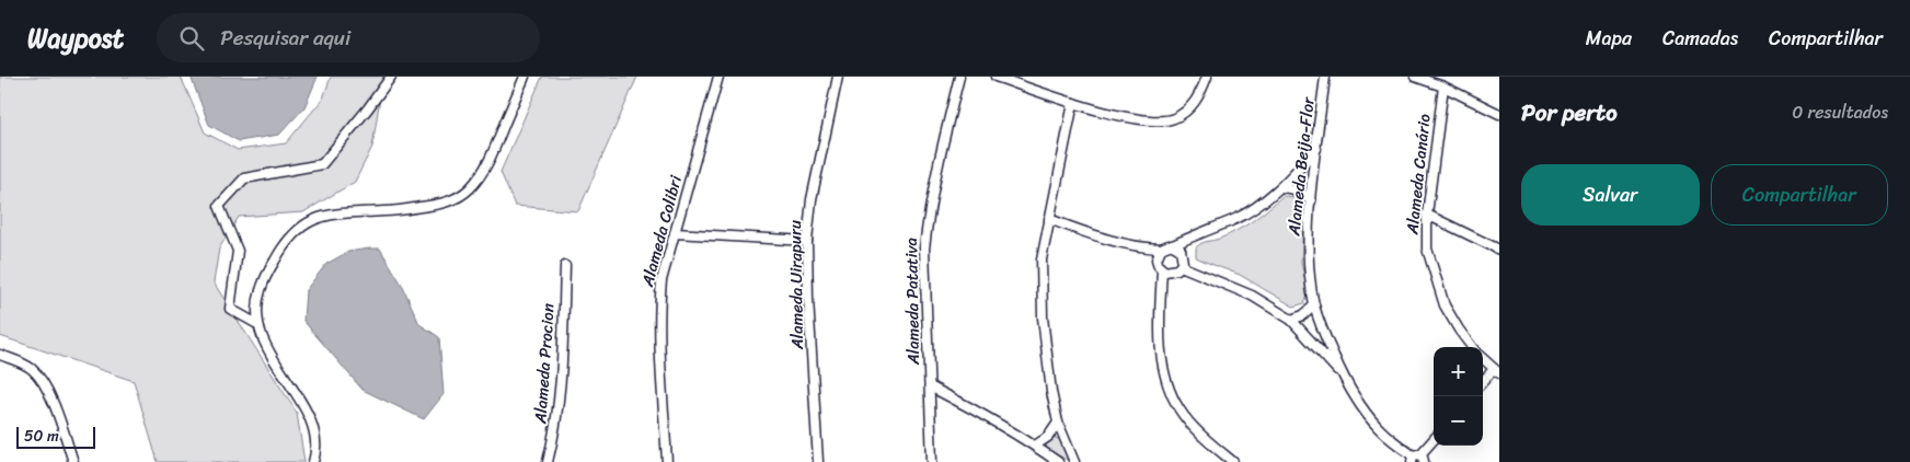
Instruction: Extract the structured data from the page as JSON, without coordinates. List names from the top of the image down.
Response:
{
  "streets": {
    "street": [
      "Alameda Beija-Flor",
      "Alameda Canário",
      "Alameda Colibri",
      "Alameda Uirapuru",
      "Alameda Patativa",
      "Alameda Procion"
    ]
  },
  "scale_bar": "50 m",
  "page": {
    "header": "Waypost",
    "search": "Pesquisar aqui",
    "nav": ["Mapa", "Camadas", "Compartilhar"],
    "heading": ["Por perto", "0 resultados"],
    "buttons": ["Salvar", "Compartilhar"],
    "map_buttons": ["+", "−"],
    "scale": "50 m"
  }
}
